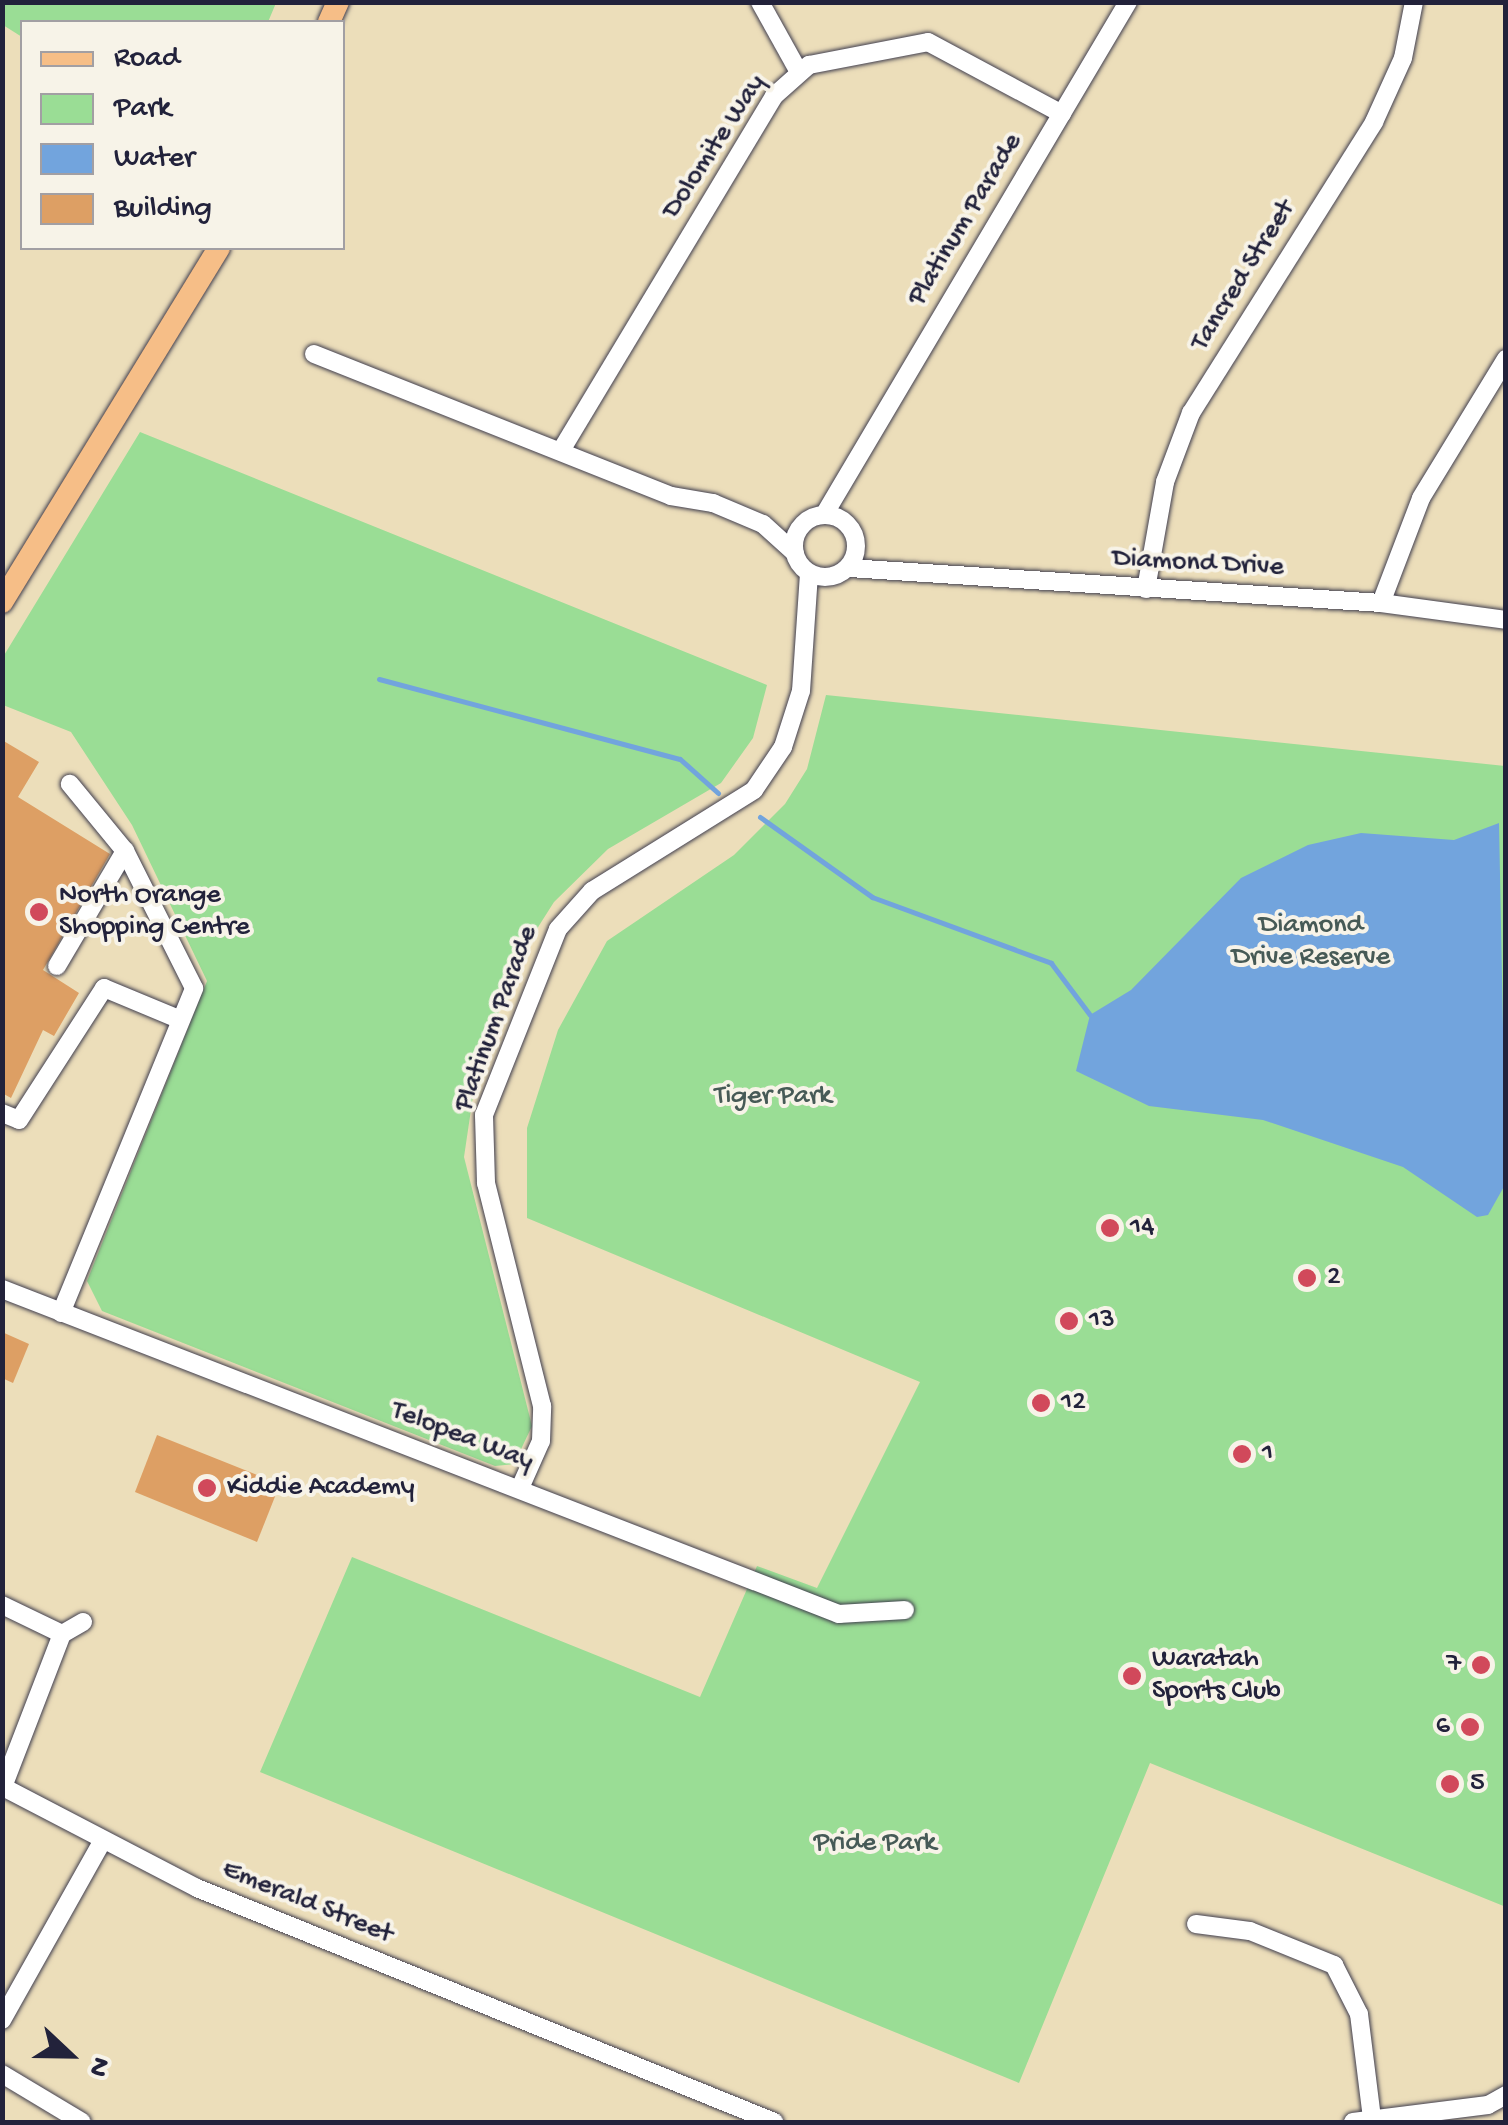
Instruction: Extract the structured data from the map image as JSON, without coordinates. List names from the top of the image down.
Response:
{
  "streets": {
    "street": [
      "Dolomite Way",
      "Platinum Parade",
      "Tancred Street",
      "Diamond Drive",
      "Telopea Way",
      "Emerald Street"
    ]
  },
  "crossings": [
    ["Dolomite Way", "Platinum Parade"],
    ["Platinum Parade", "Diamond Drive"],
    ["Platinum Parade", "Telopea Way"],
    ["Tancred Street", "Diamond Drive"]
  ],
  "parks": ["Diamond Drive Reserve", "Tiger Park", "Pride Park"],
  "places": [
    "North Orange Shopping Centre",
    "14",
    "2",
    "13",
    "12",
    "1",
    "Kiddie Academy",
    "7",
    "Waratah Sports Club",
    "6",
    "5"
  ],
  "legend": [
    "Road",
    "Park",
    "Water",
    "Building"
  ],
  "north": "right"
}
